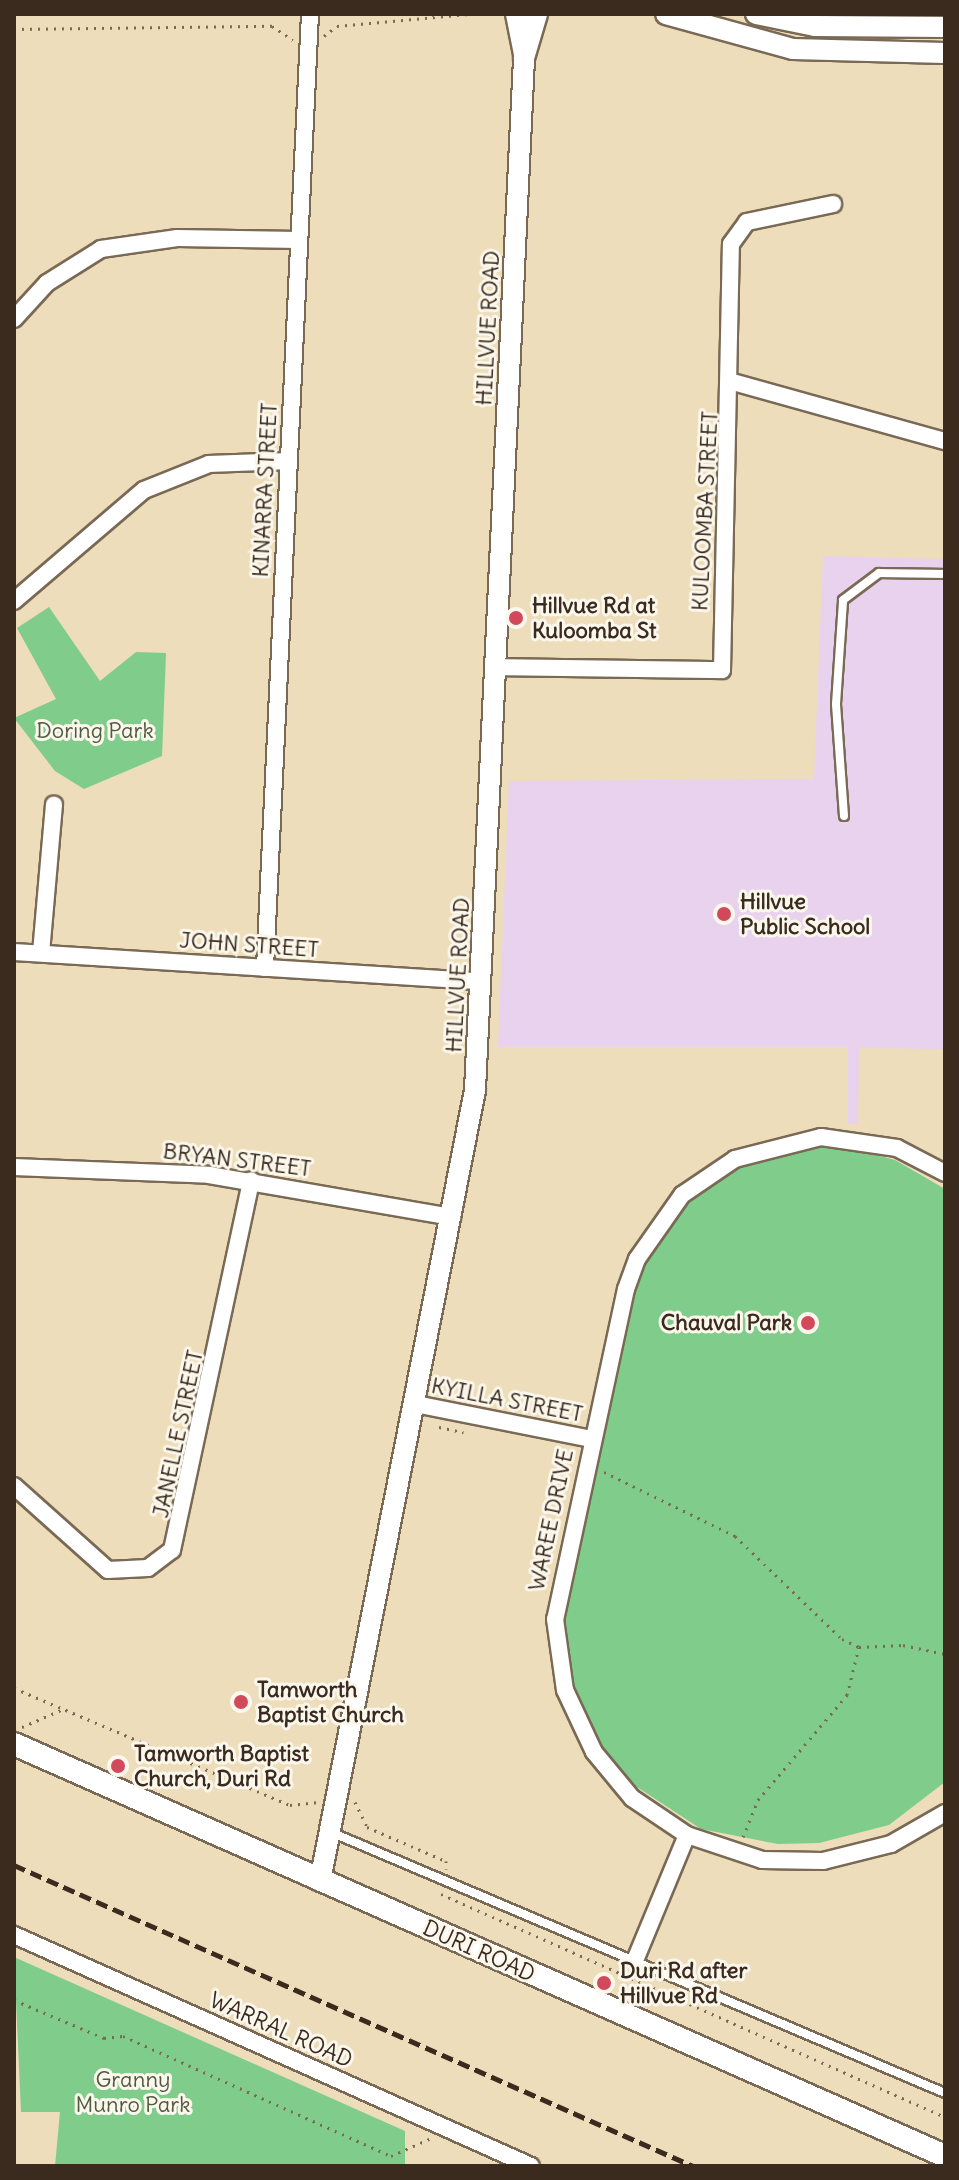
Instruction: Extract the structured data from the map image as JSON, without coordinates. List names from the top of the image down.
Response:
{
  "streets": {
    "main road": ["DURI ROAD"],
    "street": [
      "HILLVUE ROAD",
      "KINARRA STREET",
      "KULOOMBA STREET",
      "JOHN STREET",
      "BRYAN STREET",
      "KYILLA STREET",
      "JANELLE STREET",
      "WAREE DRIVE",
      "WARRAL ROAD"
    ]
  },
  "crossings": [
    ["HILLVUE ROAD", "KULOOMBA STREET"],
    ["HILLVUE ROAD", "JOHN STREET"],
    ["HILLVUE ROAD", "BRYAN STREET"],
    ["HILLVUE ROAD", "KYILLA STREET"],
    ["HILLVUE ROAD", "DURI ROAD"],
    ["KINARRA STREET", "JOHN STREET"],
    ["BRYAN STREET", "JANELLE STREET"],
    ["KYILLA STREET", "WAREE DRIVE"]
  ],
  "parks": ["Doring Park", "Granny Munro Park"],
  "places": [
    "Hillvue Rd at Kuloomba St",
    "Hillvue Public School",
    "Chauval Park",
    "Tamworth Baptist Church",
    "Tamworth Baptist Church, Duri Rd",
    "Duri Rd after Hillvue Rd"
  ]
}
